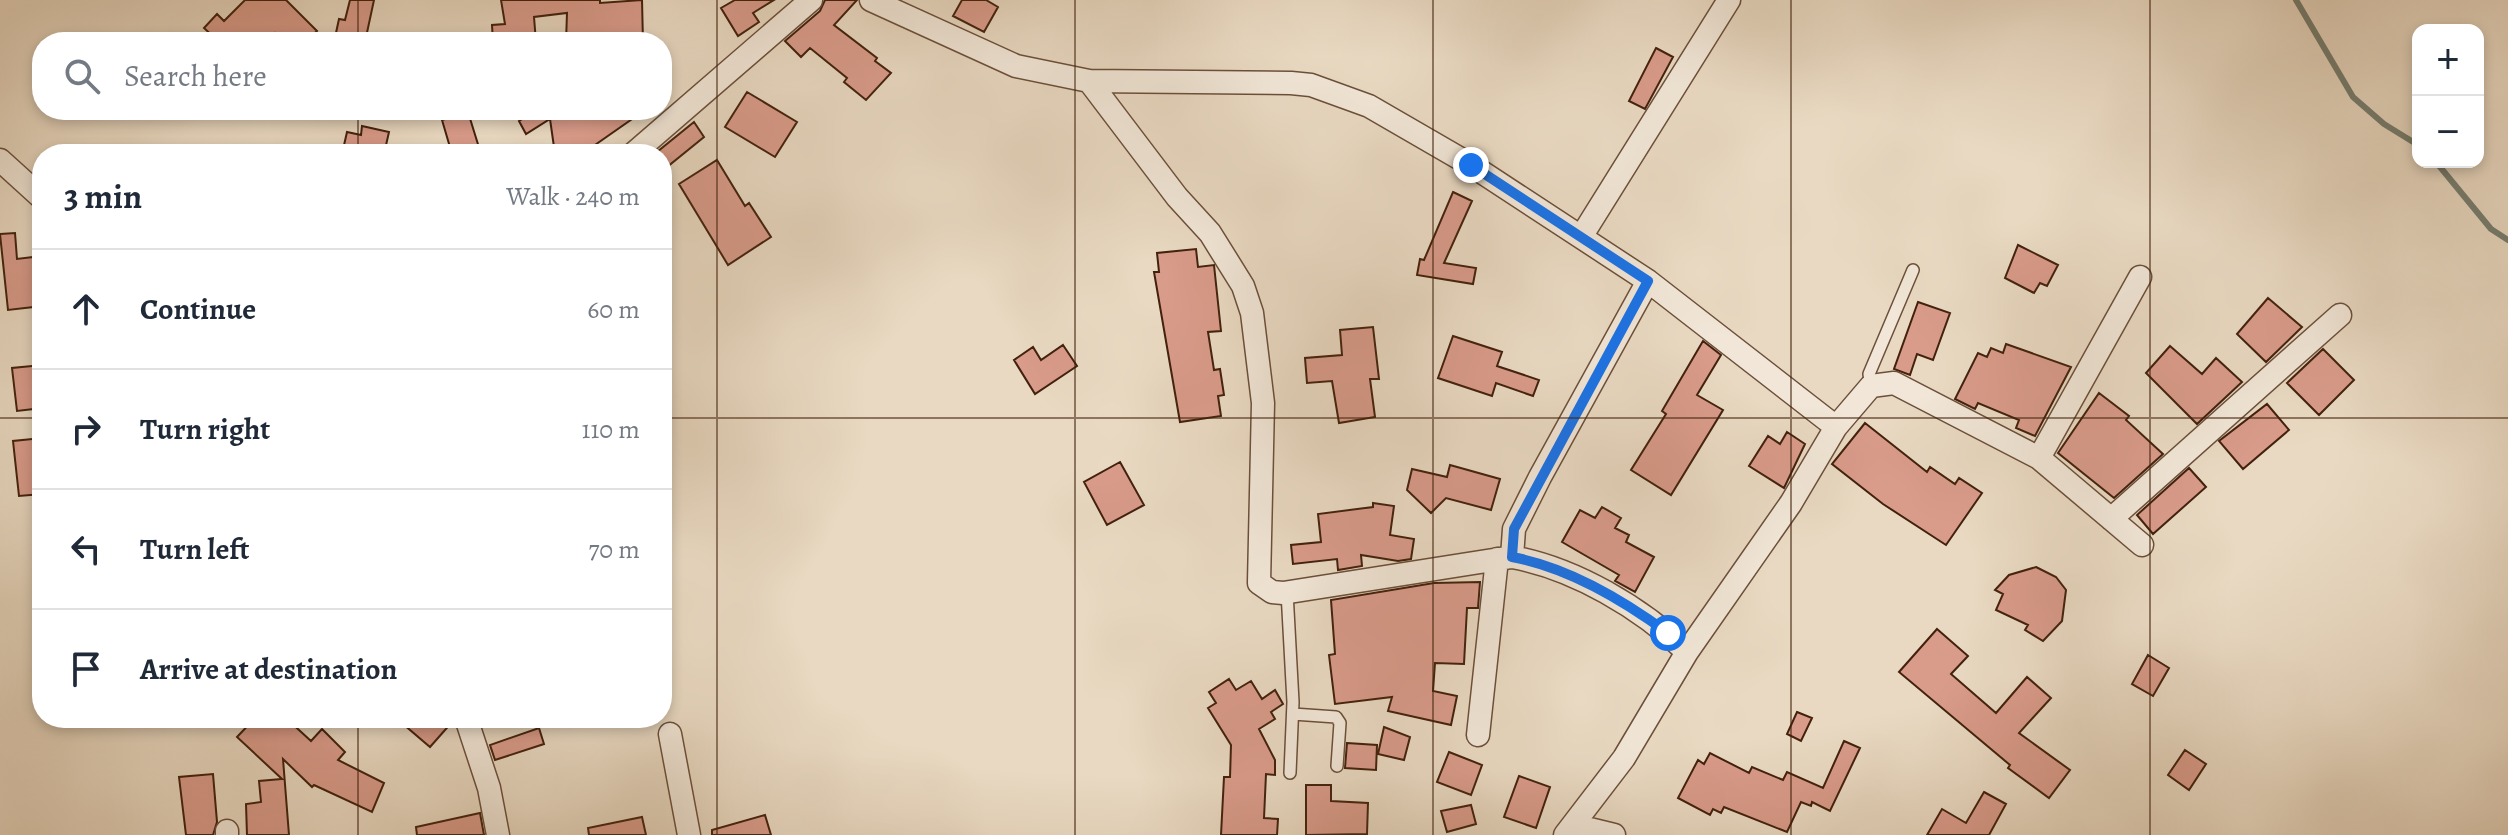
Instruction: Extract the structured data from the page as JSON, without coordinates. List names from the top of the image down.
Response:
{
  "page": {
    "map_buttons": ["+", "−"],
    "search": "Search here",
    "heading": ["3 min", "Walk · 240 m"],
    "list": [
      ["Continue", "60 m"],
      ["Turn right", "110 m"],
      ["Turn left", "70 m"],
      "Arrive at destination"
    ]
  }
}
